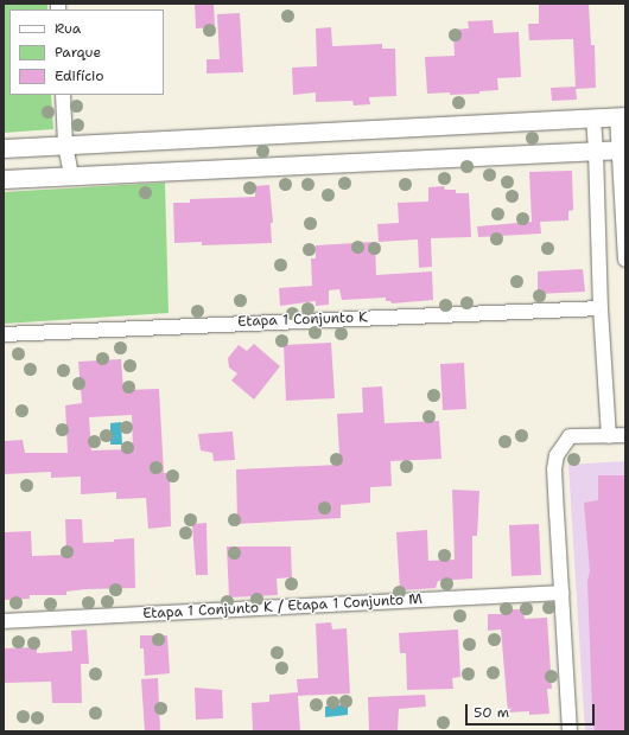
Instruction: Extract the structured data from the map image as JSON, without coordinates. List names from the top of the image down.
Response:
{
  "streets": {
    "street": ["Etapa 1 Conjunto K", "Etapa 1 Conjunto K / Etapa 1 Conjunto M"]
  },
  "legend": ["Rua", "Parque", "Edifício"],
  "scale_bar": "50 m"
}
